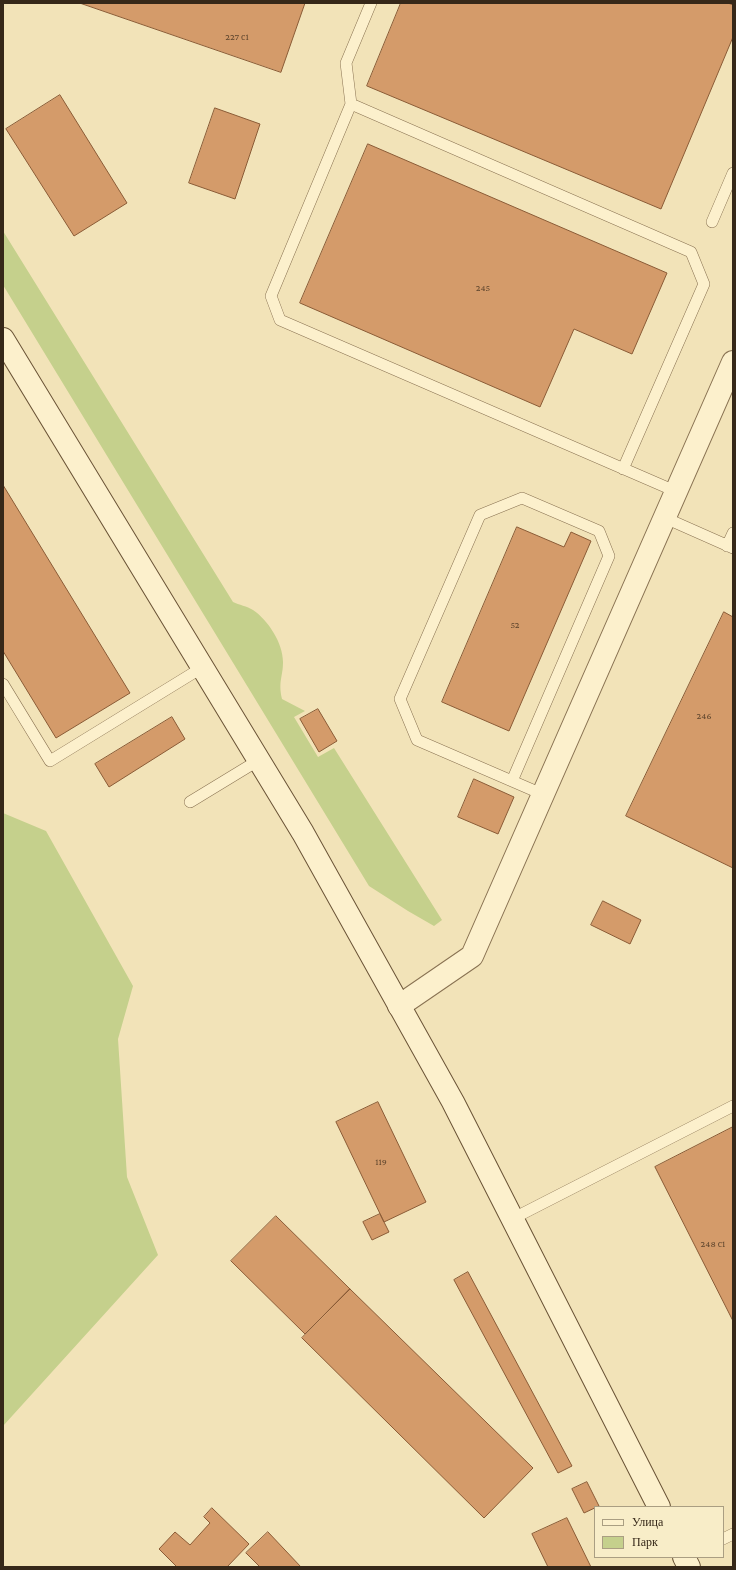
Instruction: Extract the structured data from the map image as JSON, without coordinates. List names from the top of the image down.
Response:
{
  "house_numbers": [
    "227 с1",
    "245",
    "52",
    "246",
    "119",
    "248 с1"
  ],
  "legend": ["Улица", "Парк"]
}
